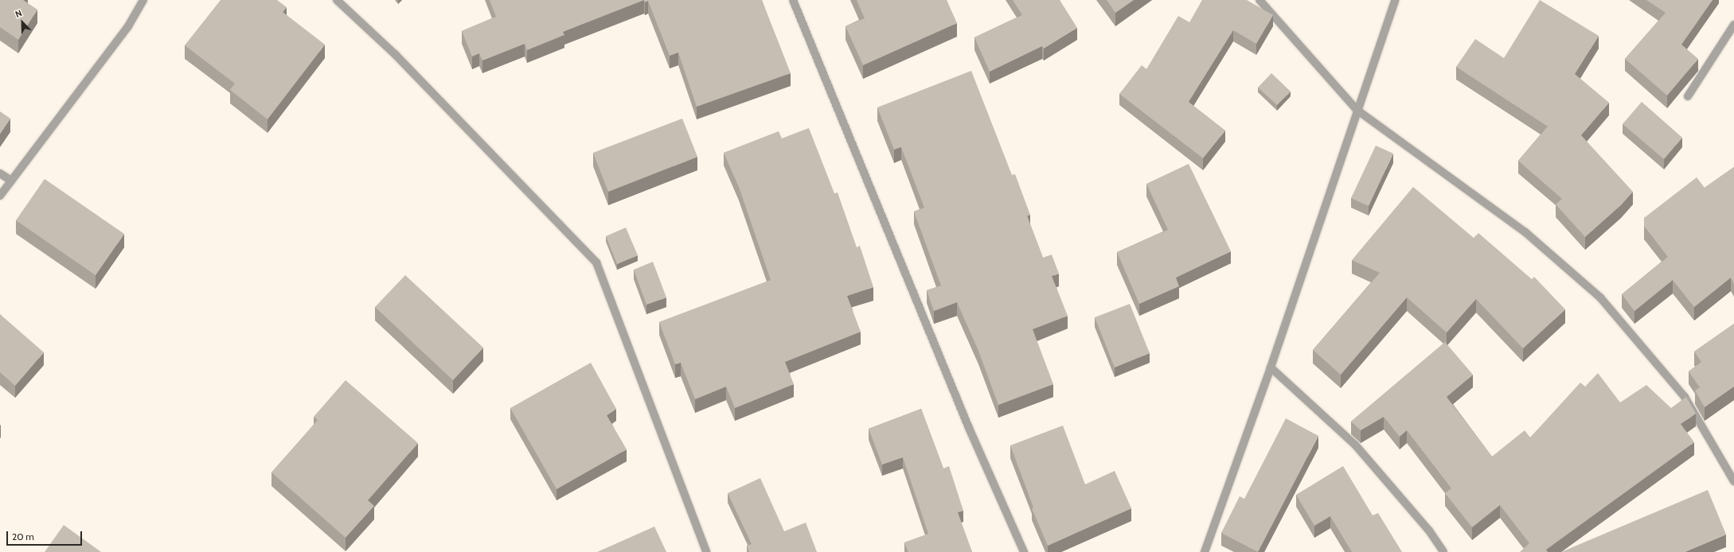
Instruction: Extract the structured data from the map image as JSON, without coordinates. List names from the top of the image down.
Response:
{
  "scale_bar": "20 m",
  "north": "top left"
}
